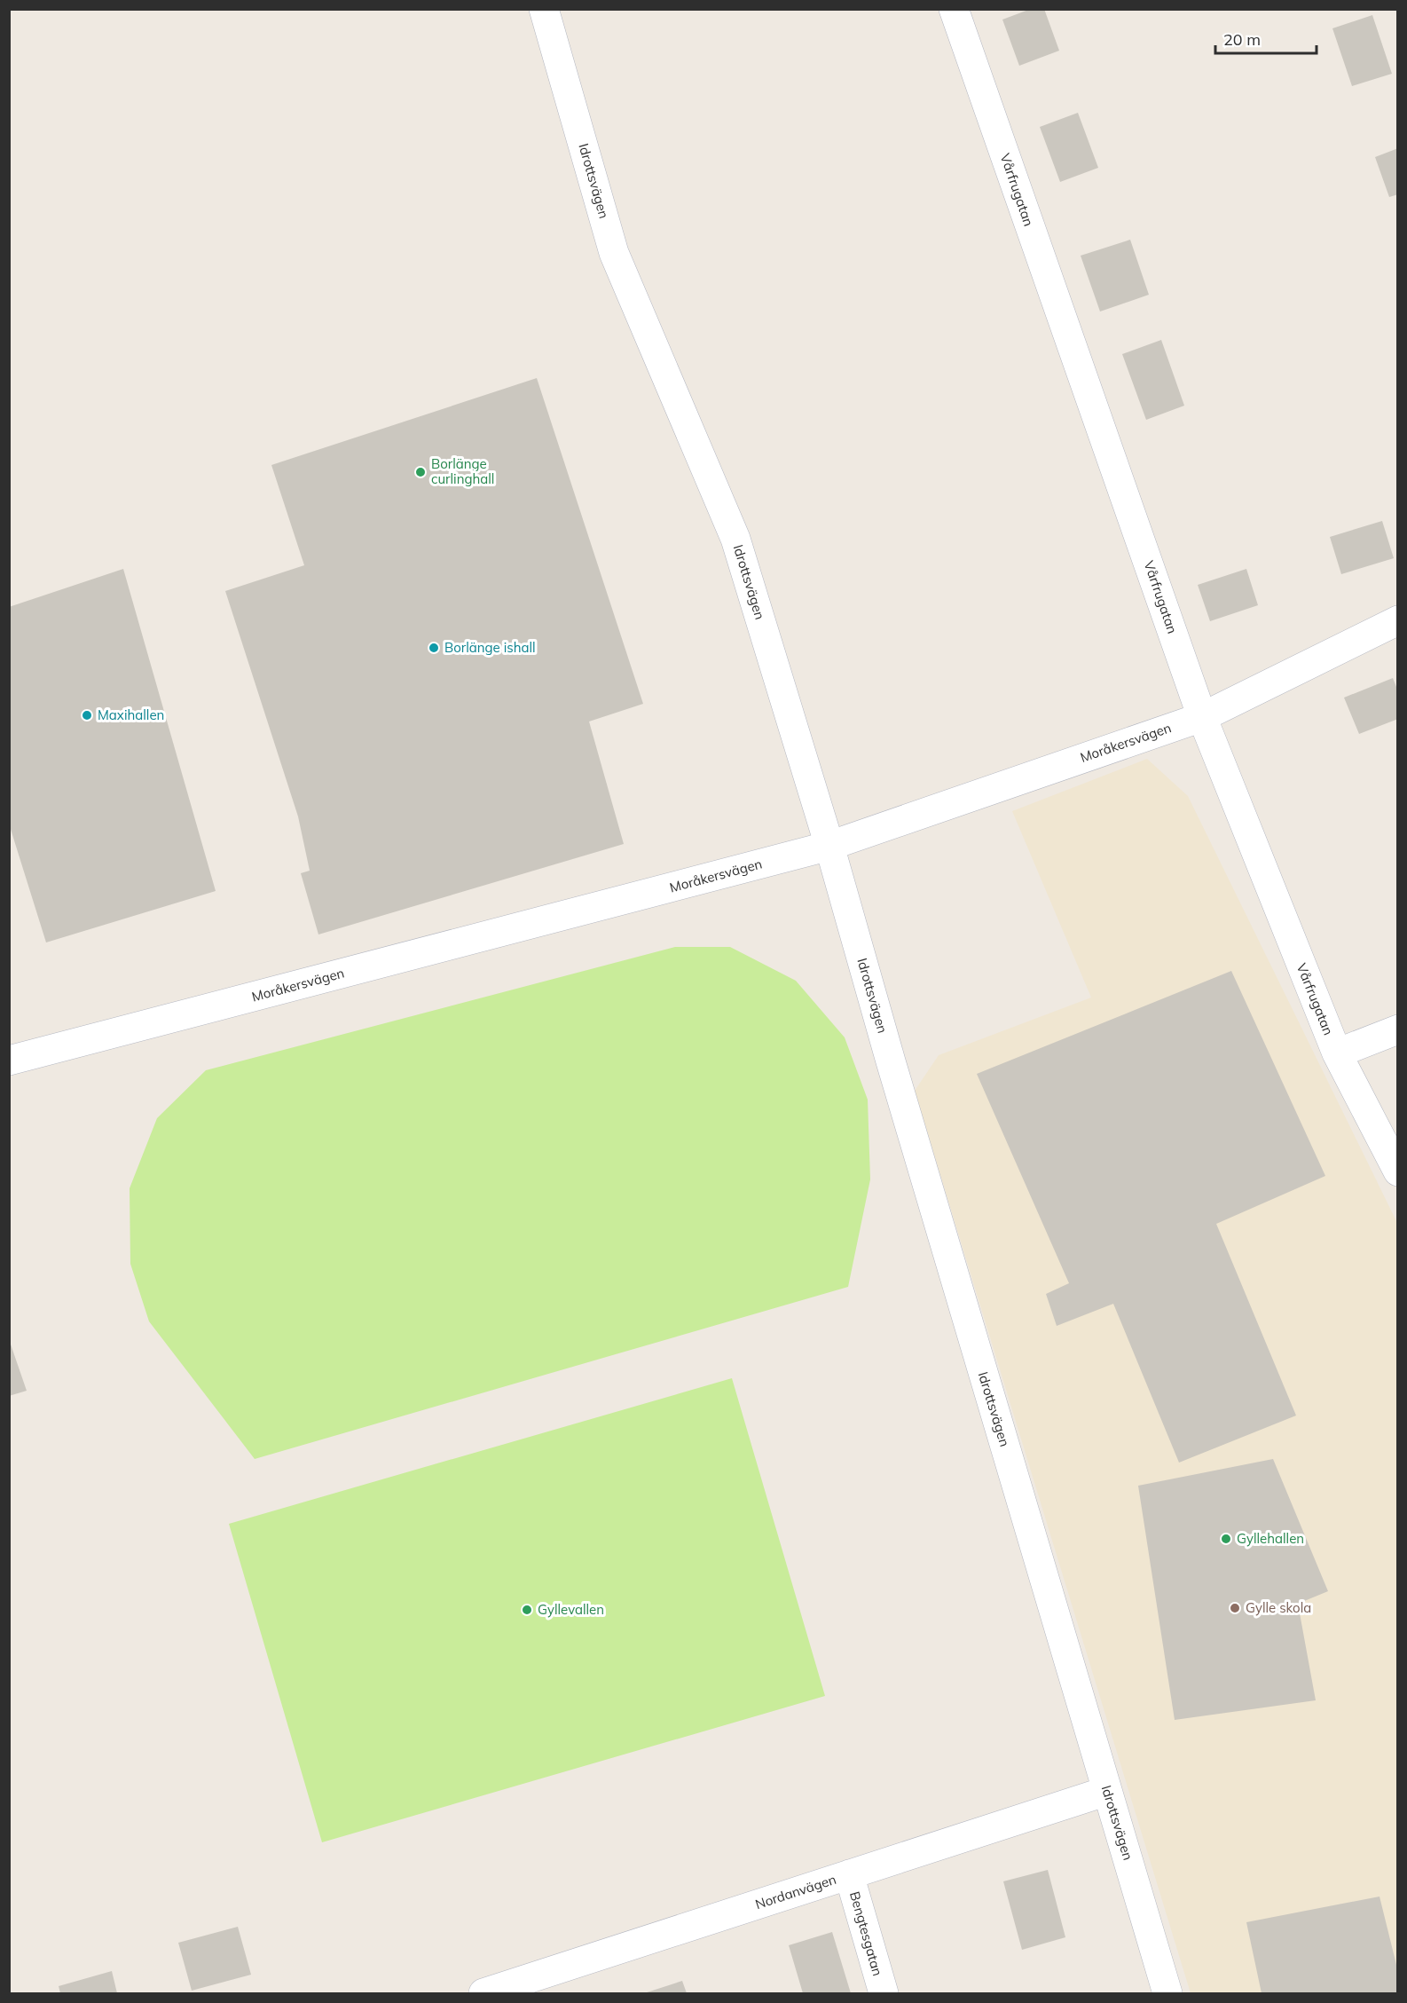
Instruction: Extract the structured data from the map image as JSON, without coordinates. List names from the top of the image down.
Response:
{
  "streets": {
    "street": [
      "Idrottsvägen",
      "Vårfrugatan",
      "Moråkersvägen",
      "Nordanvägen",
      "Bengtesgatan"
    ]
  },
  "crossings": [
    ["Idrottsvägen", "Moråkersvägen"],
    ["Idrottsvägen", "Nordanvägen"],
    ["Vårfrugatan", "Moråkersvägen"],
    ["Nordanvägen", "Bengtesgatan"]
  ],
  "places": [
    "Borlänge curlinghall",
    "Borlänge ishall",
    "Maxihallen",
    "Gyllehallen",
    "Gylle skola",
    "Gyllevallen"
  ],
  "scale_bar": "20 m"
}
